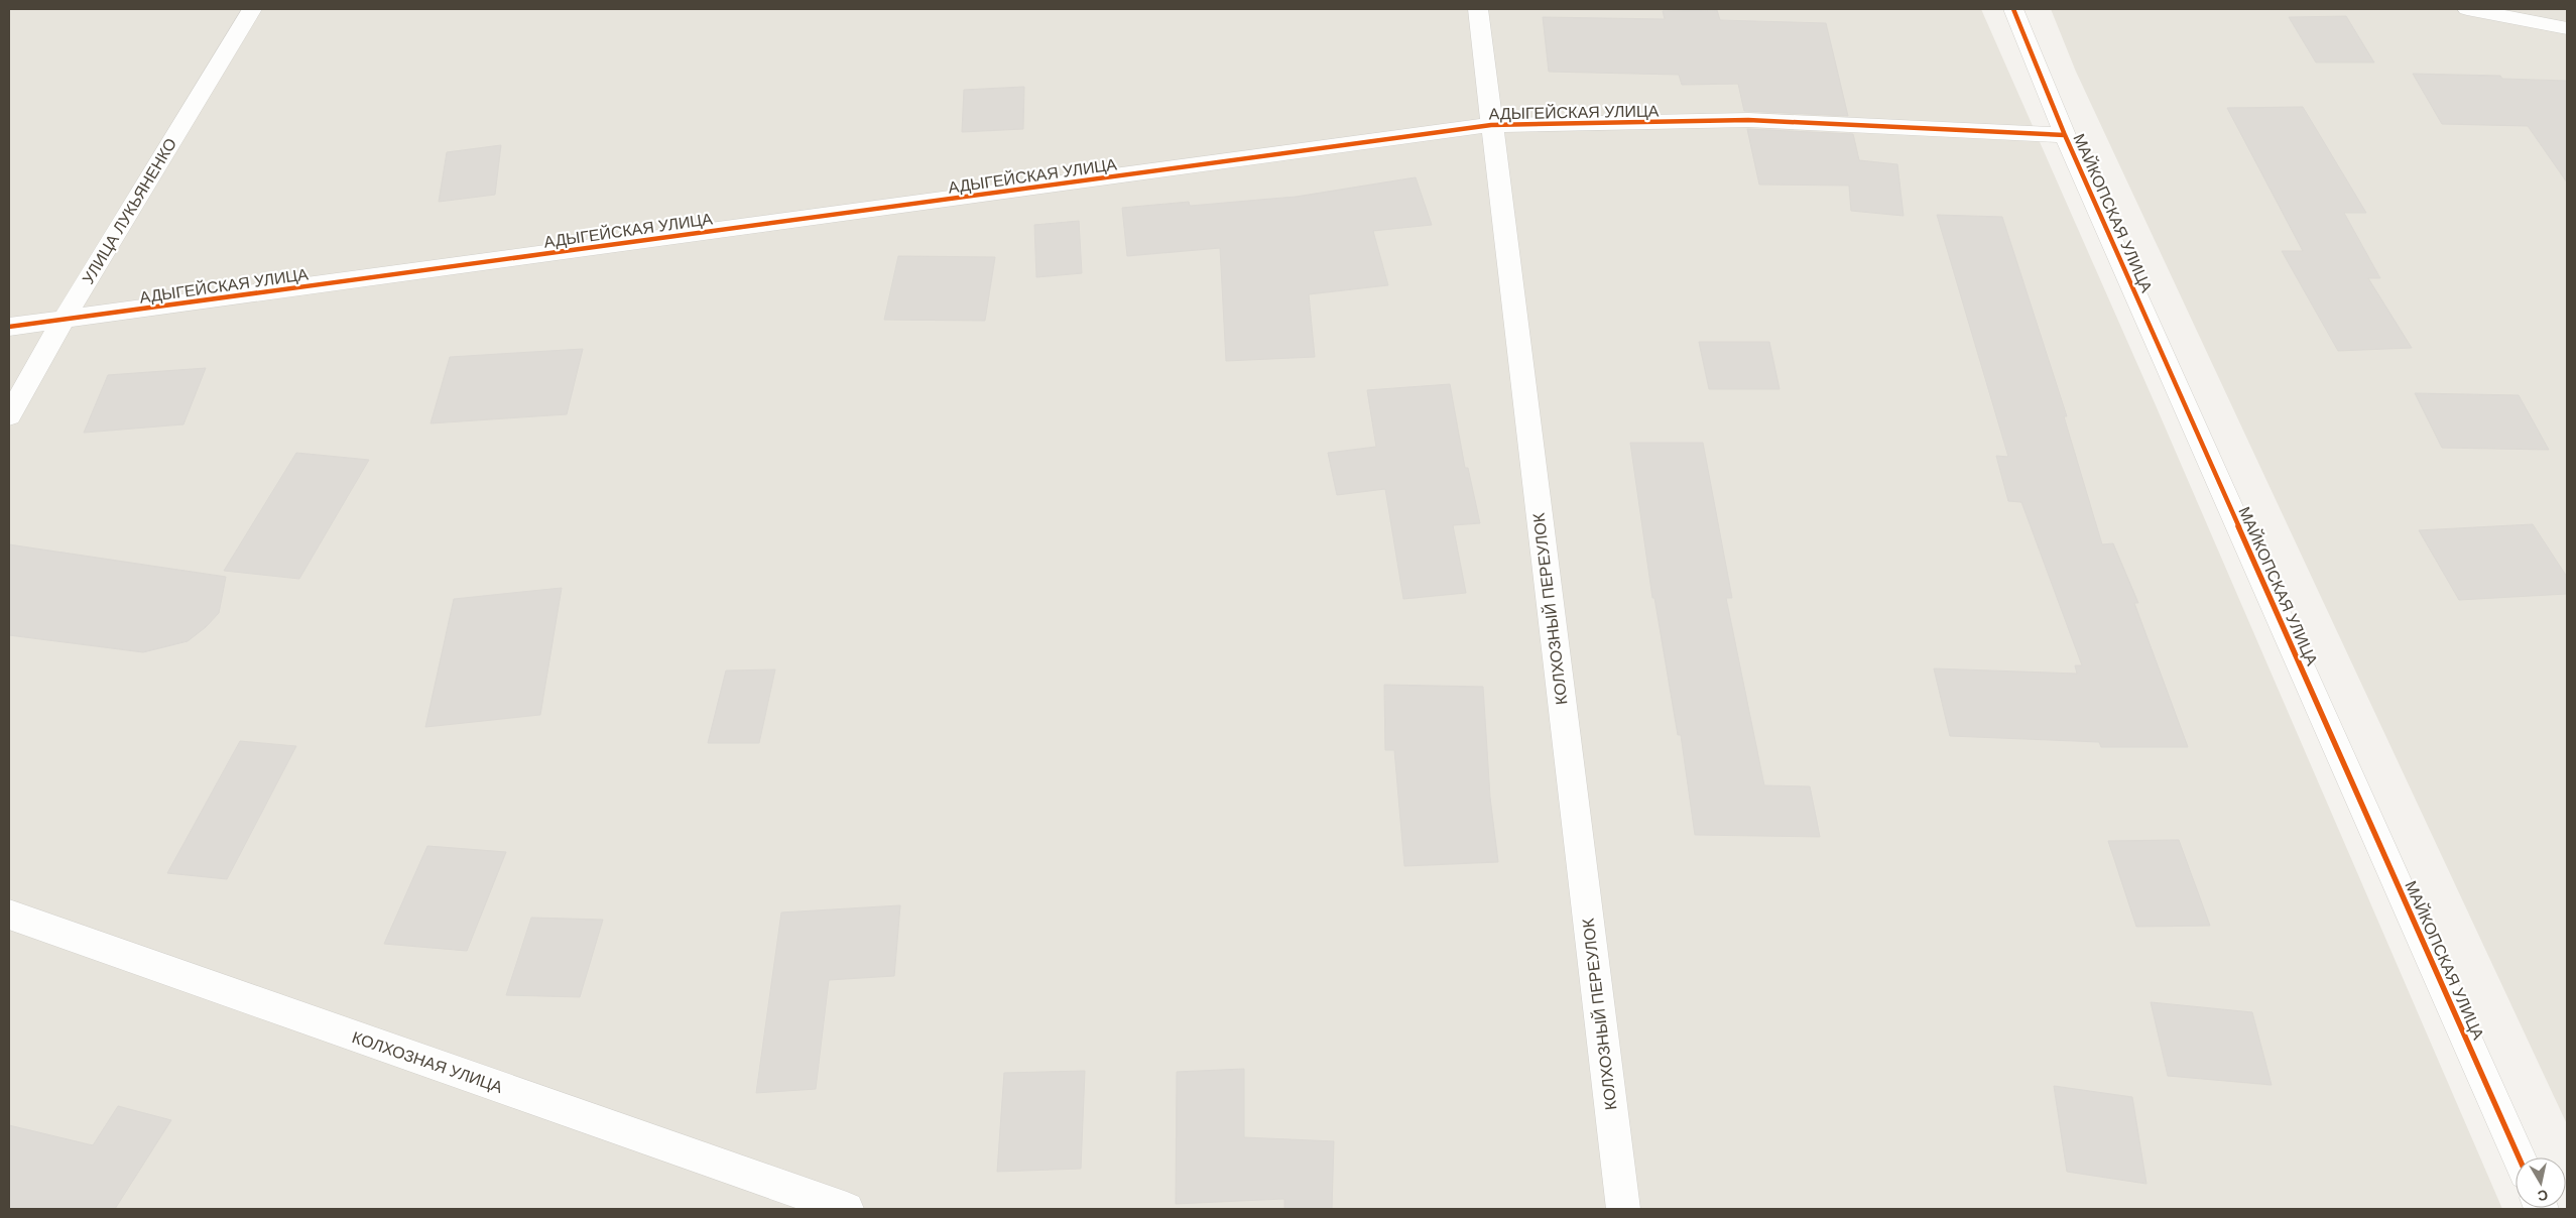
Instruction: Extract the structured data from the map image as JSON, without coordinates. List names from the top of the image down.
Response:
{
  "streets": {
    "street": [
      "АДЫГЕЙСКАЯ УЛИЦА",
      "УЛИЦА ЛУКЬЯНЕНКО",
      "МАЙКОПСКАЯ УЛИЦА",
      "КОЛХОЗНЫЙ ПЕРЕУЛОК",
      "КОЛХОЗНАЯ УЛИЦА"
    ]
  },
  "crossings": [
    ["АДЫГЕЙСКАЯ УЛИЦА", "УЛИЦА ЛУКЬЯНЕНКО"],
    ["АДЫГЕЙСКАЯ УЛИЦА", "МАЙКОПСКАЯ УЛИЦА"],
    ["АДЫГЕЙСКАЯ УЛИЦА", "КОЛХОЗНЫЙ ПЕРЕУЛОК"]
  ],
  "north": "bottom"
}
